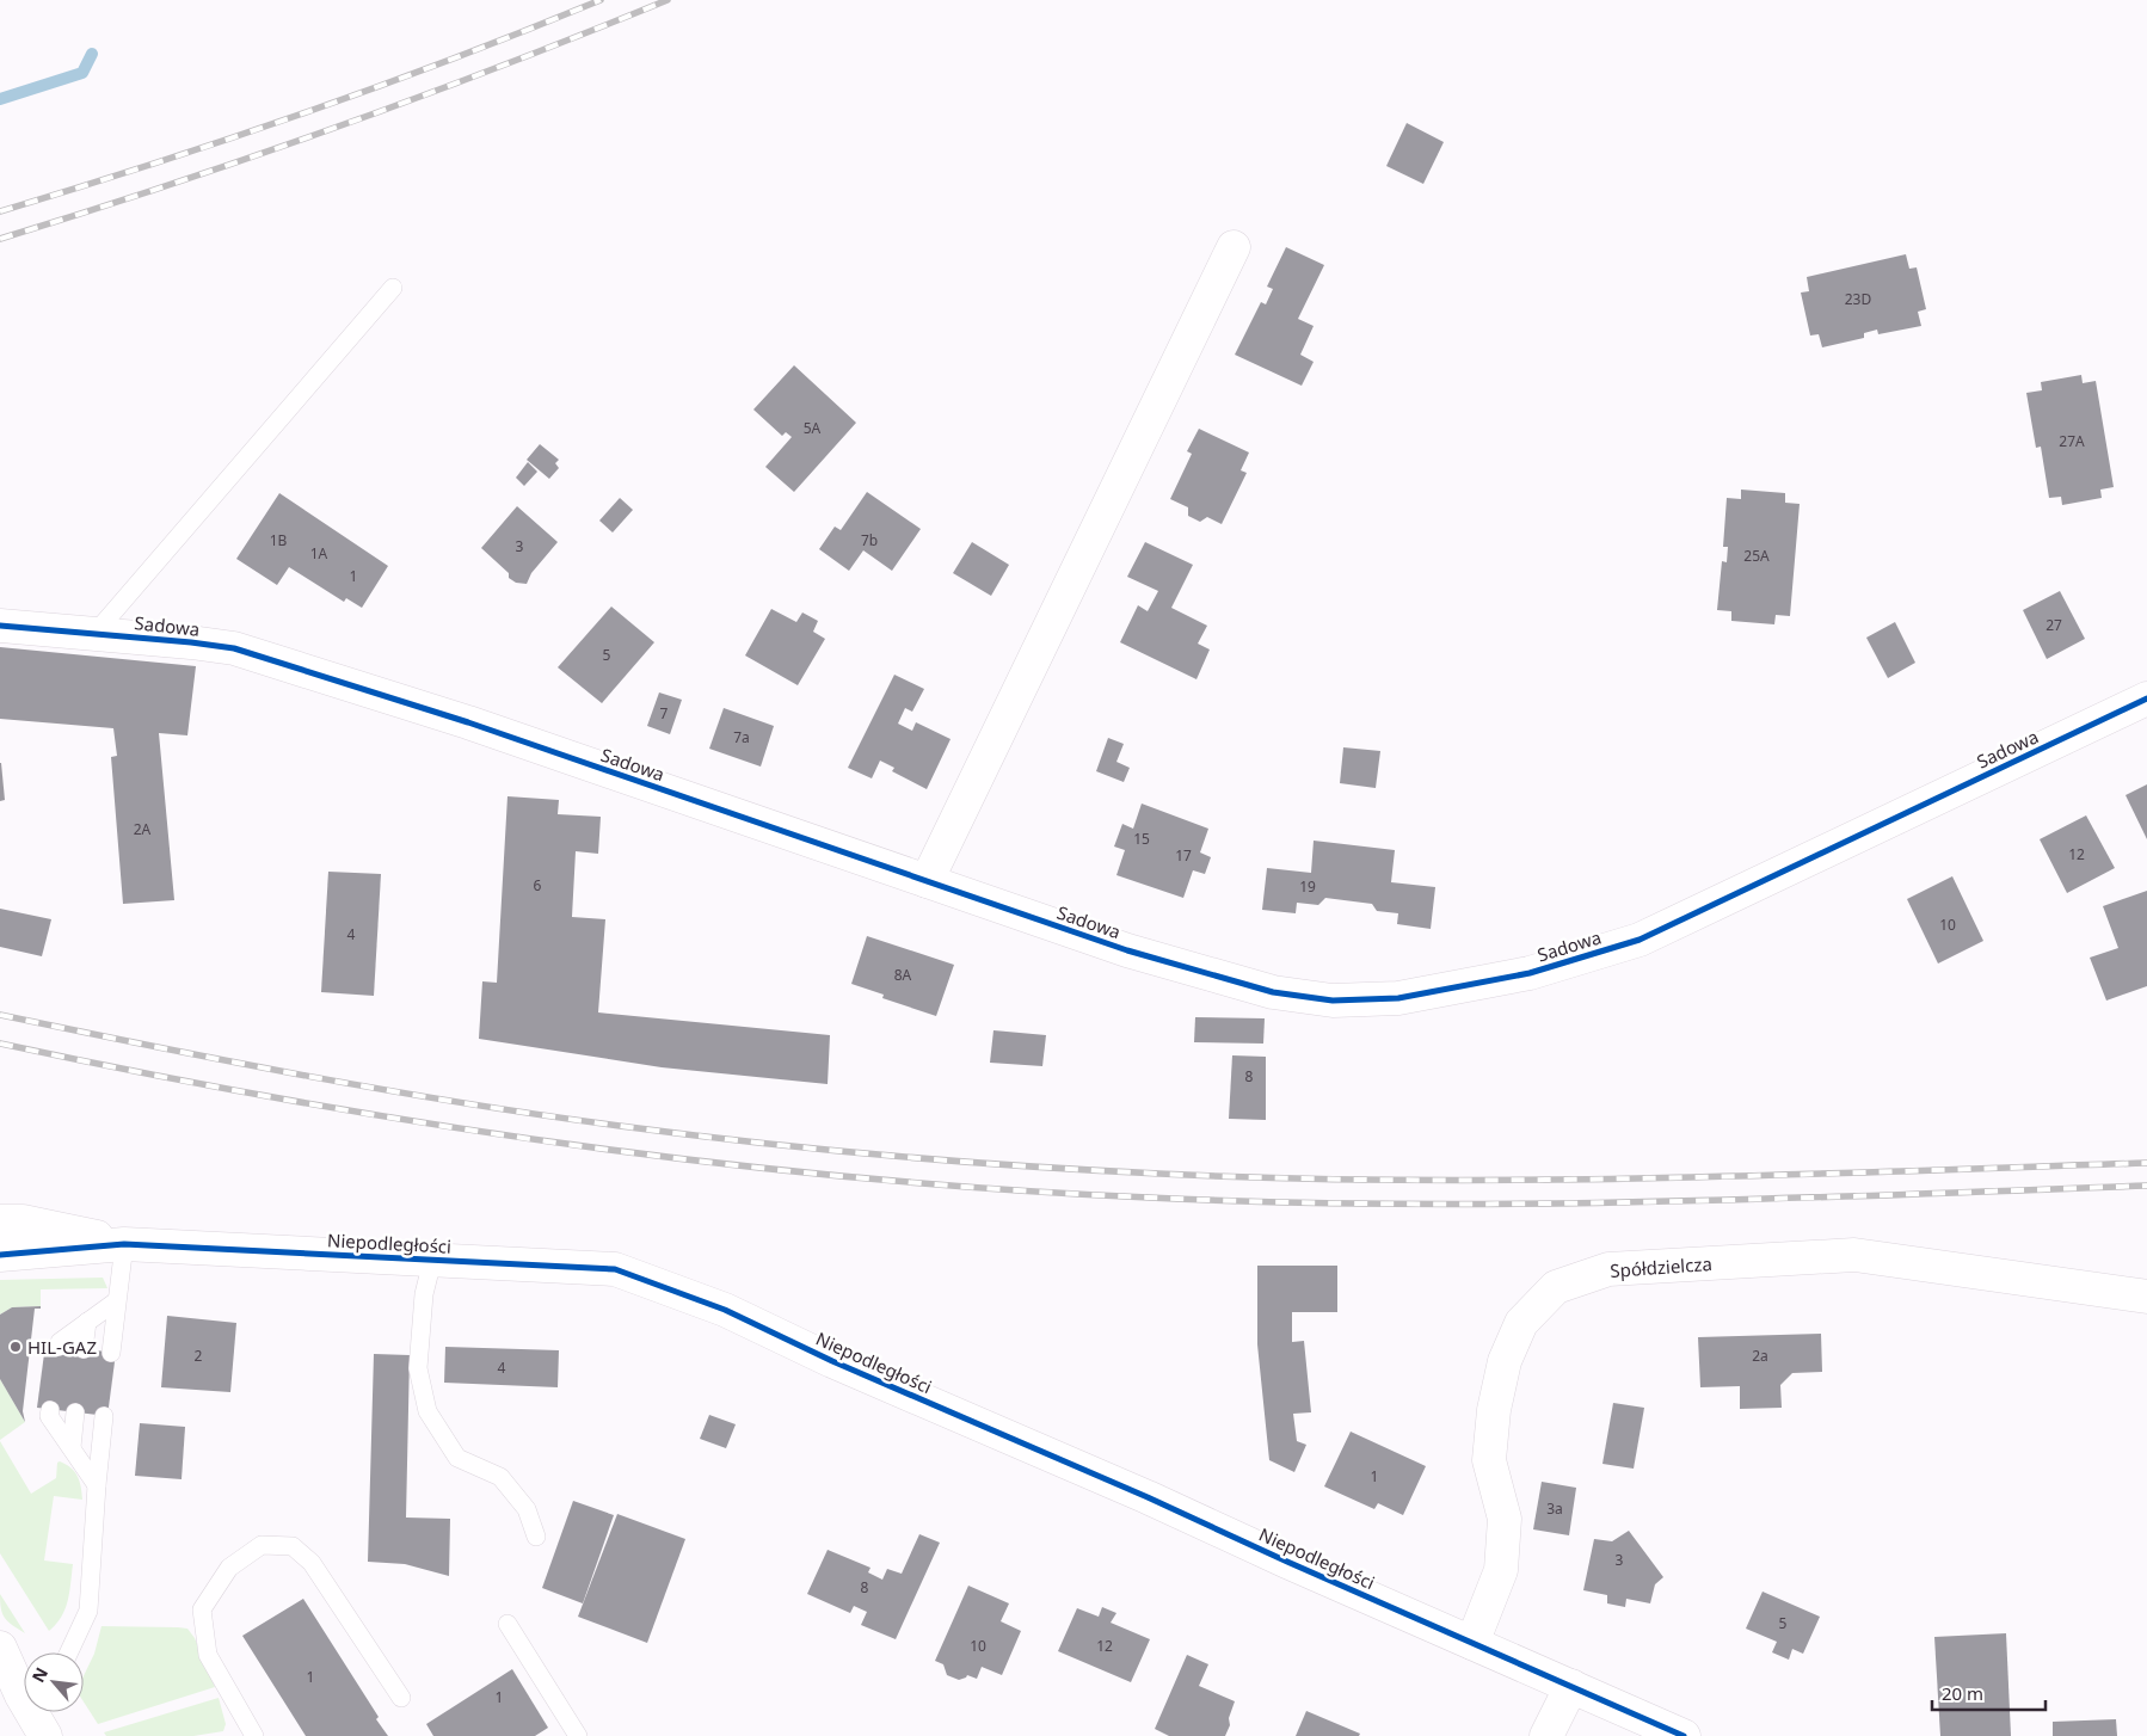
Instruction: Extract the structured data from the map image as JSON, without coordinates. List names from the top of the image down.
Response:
{
  "streets": {
    "street": ["Sadowa", "Niepodległości", "Spółdzielcza"]
  },
  "crossings": [
    ["Niepodległości", "Spółdzielcza"]
  ],
  "places": ["HIL-GAZ"],
  "house_numbers": [
    "23D",
    "5A",
    "27A",
    "1B",
    "7b",
    "3",
    "1A",
    "25A",
    "1",
    "27",
    "5",
    "7",
    "7a",
    "2A",
    "15",
    "12",
    "17",
    "6",
    "19",
    "10",
    "4",
    "8A",
    "8",
    "2",
    "2a",
    "4",
    "1",
    "3a",
    "3",
    "8",
    "5",
    "10",
    "12",
    "1",
    "1"
  ],
  "scale_bar": "20 m",
  "north": "top left"
}
